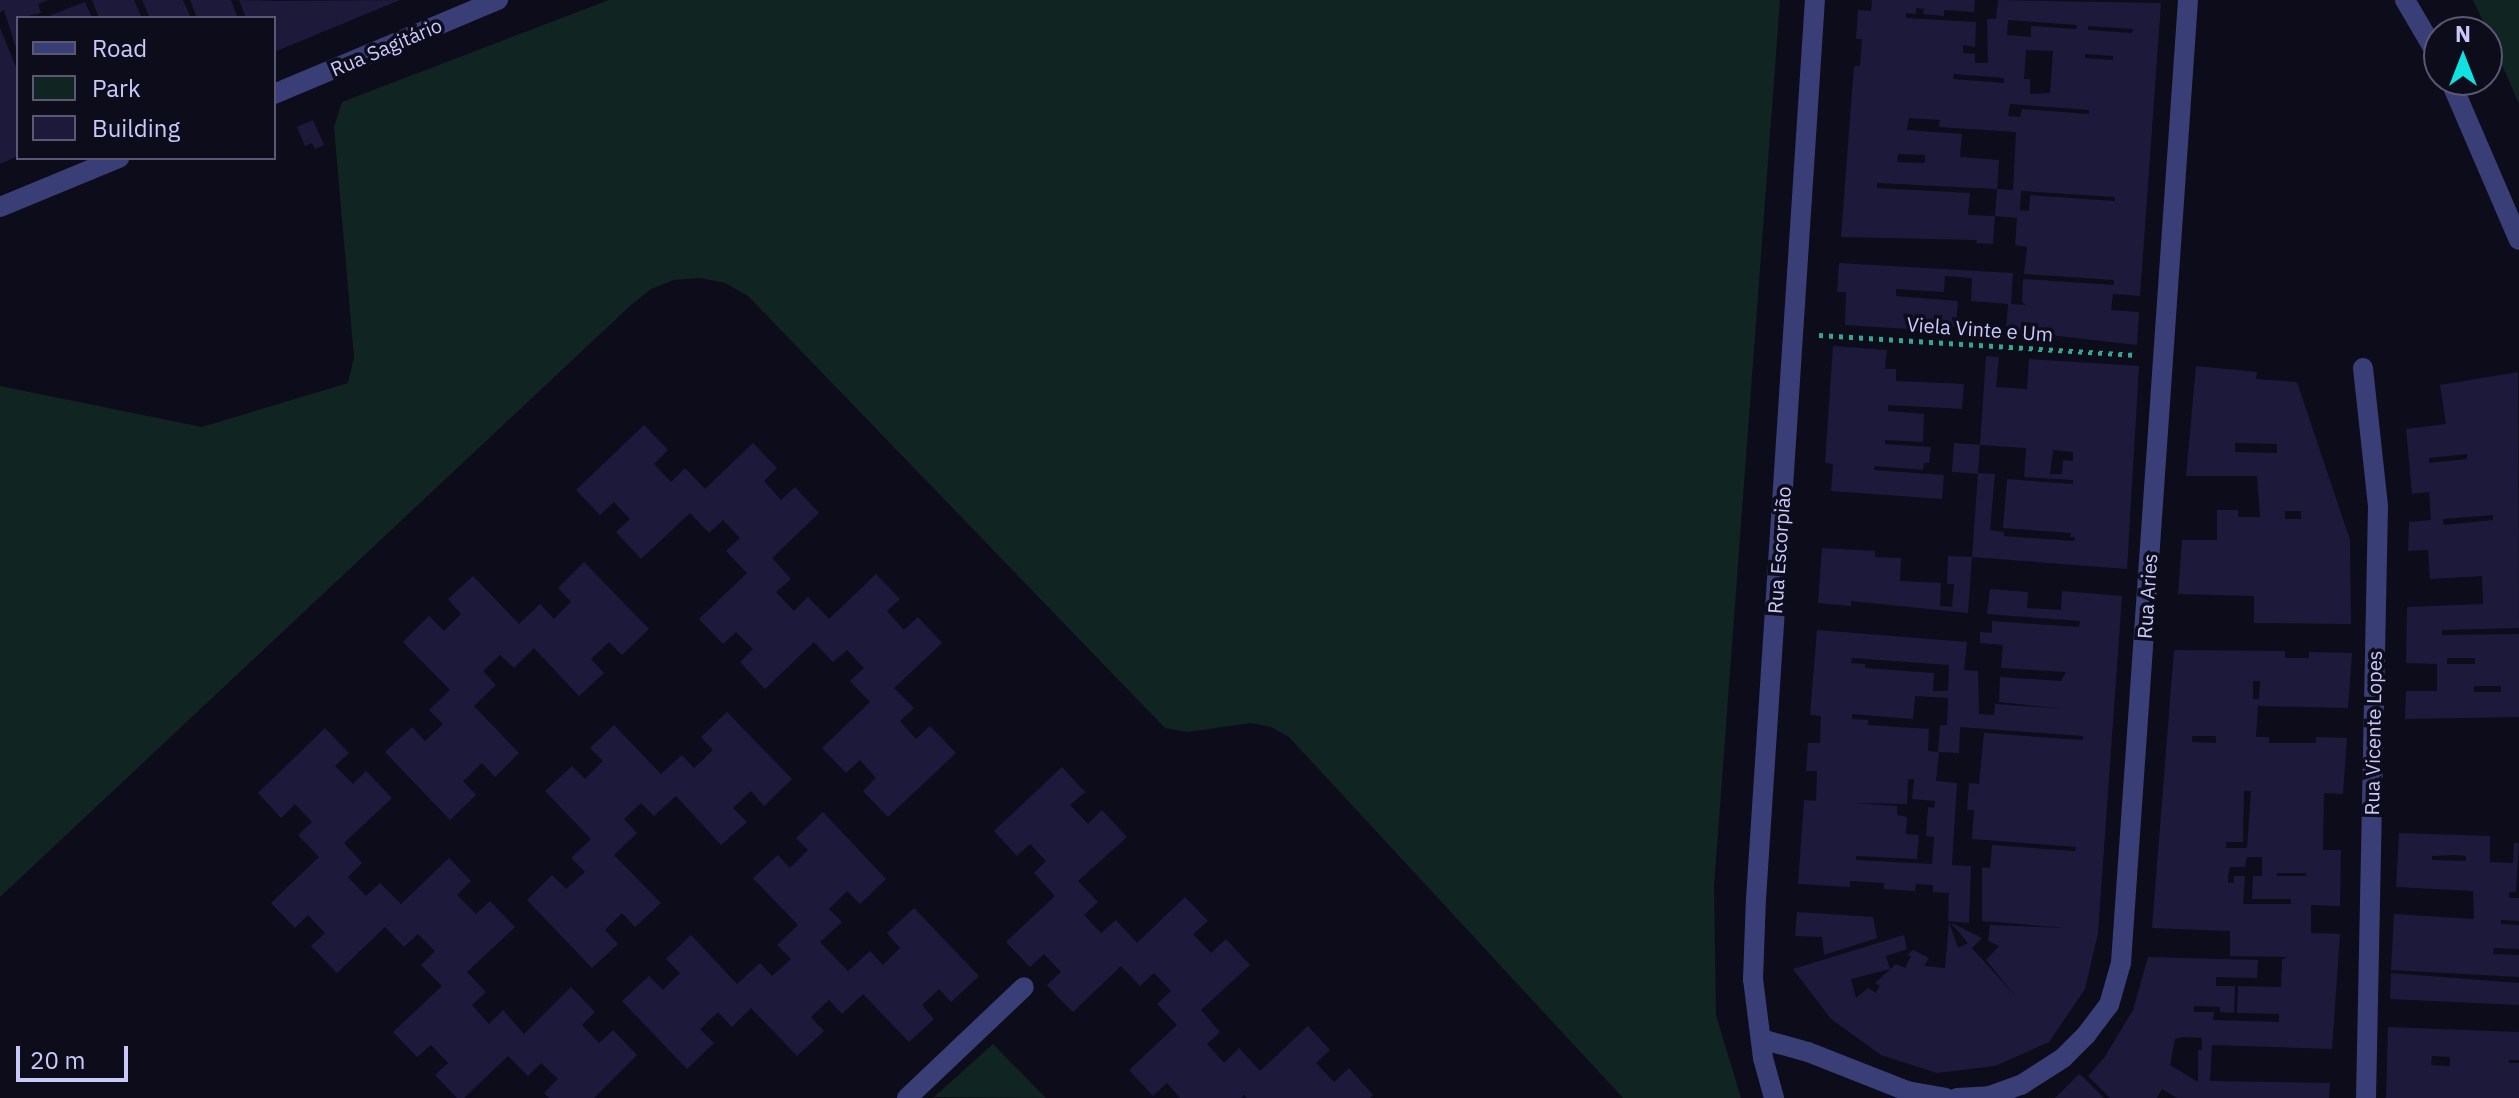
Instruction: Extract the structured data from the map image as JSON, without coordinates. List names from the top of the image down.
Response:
{
  "streets": {
    "street": [
      "Rua Sagitário",
      "Rua Escorpião",
      "Rua Aries",
      "Rua Vicente Lopes"
    ],
    "path": ["Viela Vinte e Um"]
  },
  "crossings": [
    ["Viela Vinte e Um", "Rua Escorpião"],
    ["Viela Vinte e Um", "Rua Aries"]
  ],
  "legend": ["Road", "Park", "Building"],
  "scale_bar": "20 m",
  "north": "top"
}
